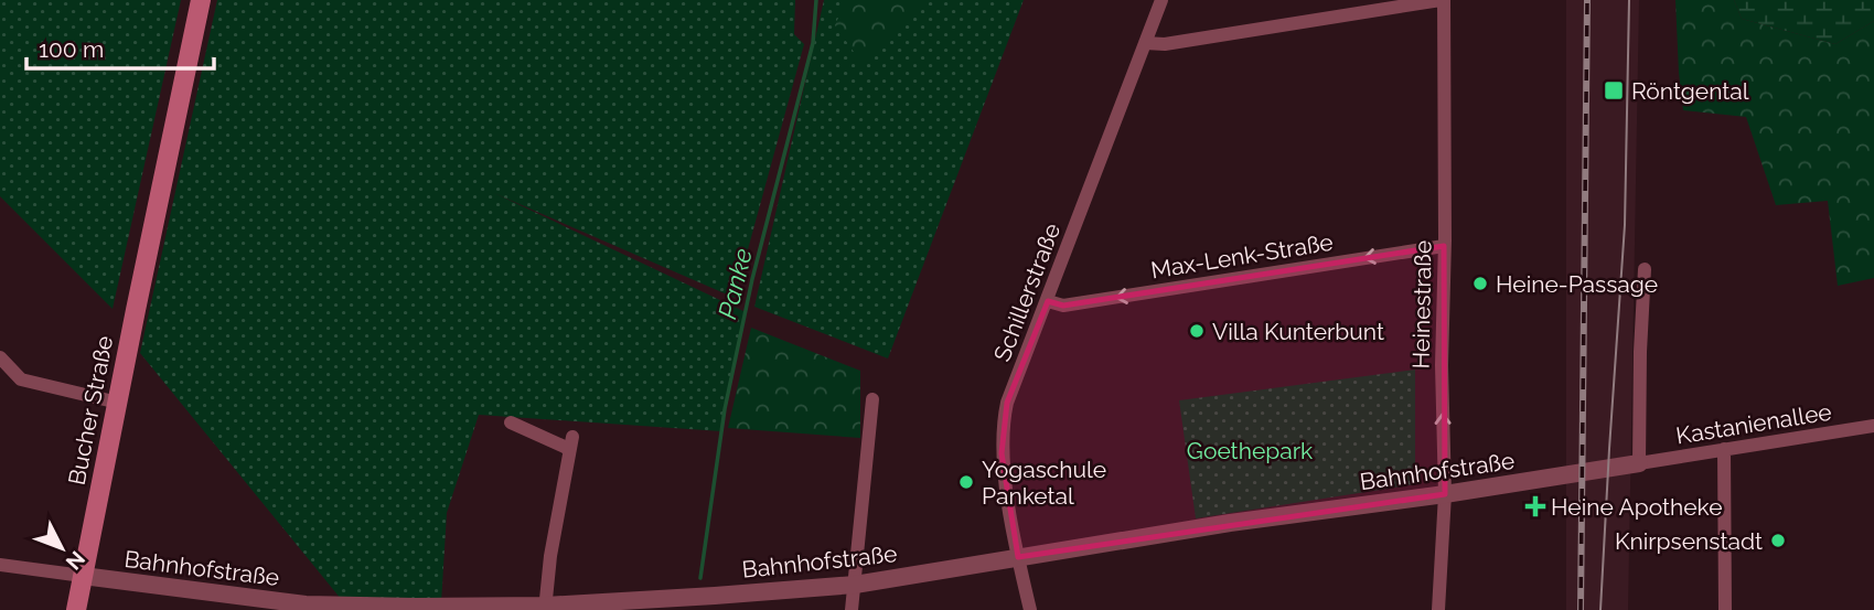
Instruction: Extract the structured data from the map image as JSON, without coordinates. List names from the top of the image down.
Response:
{
  "streets": {
    "main road": ["Bucher Straße"],
    "street": [
      "Max-Lenk-Straße",
      "Schillerstraße",
      "Heinestraße",
      "Kastanienallee",
      "Bahnhofstraße"
    ]
  },
  "crossings": [
    ["Max-Lenk-Straße", "Schillerstraße"],
    ["Max-Lenk-Straße", "Heinestraße"],
    ["Schillerstraße", "Bahnhofstraße"],
    ["Heinestraße", "Bahnhofstraße"],
    ["Bucher Straße", "Bahnhofstraße"],
    ["Kastanienallee", "Bahnhofstraße"]
  ],
  "one_way": ["Max-Lenk-Straße", "Heinestraße"],
  "water": ["Panke"],
  "parks": ["Goethepark"],
  "places": {
    "transit": ["Röntgental"],
    "other": [
      "Heine-Passage",
      "Villa Kunterbunt",
      "Yogaschule Panketal",
      "Knirpsenstadt"
    ],
    "health": ["Heine Apotheke"]
  },
  "scale_bar": "100 m",
  "north": "bottom right"
}
